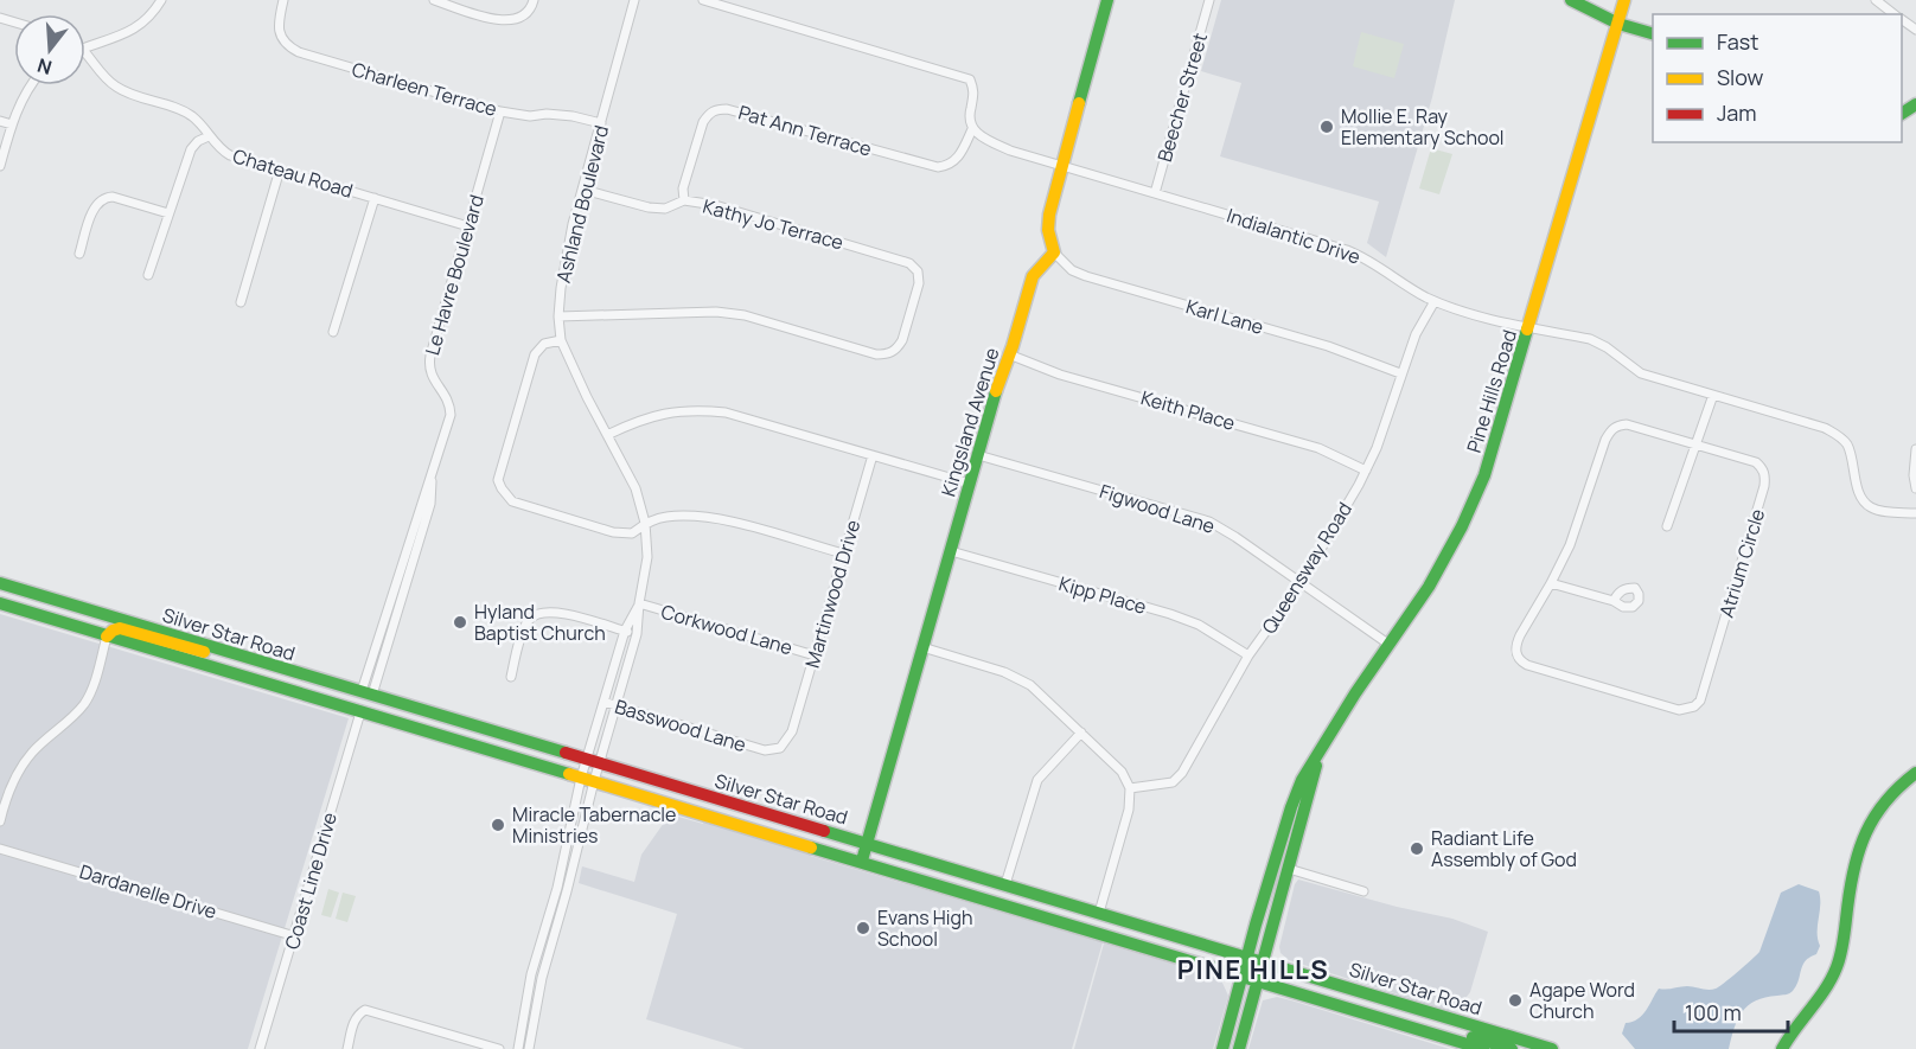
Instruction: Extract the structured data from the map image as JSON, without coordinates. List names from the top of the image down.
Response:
{
  "streets": {
    "main road": ["Pine Hills Road", "Kingsland Avenue", "Silver Star Road"],
    "street": [
      "Charleen Terrace",
      "Beecher Street",
      "Pat Ann Terrace",
      "Chateau Road",
      "Ashland Boulevard",
      "Kathy Jo Terrace",
      "Indialantic Drive",
      "Le Havre Boulevard",
      "Karl Lane",
      "Keith Place",
      "Figwood Lane",
      "Atrium Circle",
      "Queensway Road",
      "Martinwood Drive",
      "Kipp Place",
      "Corkwood Lane",
      "Basswood Lane",
      "Coast Line Drive",
      "Dardanelle Drive"
    ]
  },
  "crossings": [
    ["Charleen Terrace", "Ashland Boulevard"],
    ["Charleen Terrace", "Le Havre Boulevard"],
    ["Beecher Street", "Indialantic Drive"],
    ["Pat Ann Terrace", "Kathy Jo Terrace"],
    ["Pat Ann Terrace", "Indialantic Drive"],
    ["Chateau Road", "Le Havre Boulevard"],
    ["Ashland Boulevard", "Kathy Jo Terrace"],
    ["Ashland Boulevard", "Corkwood Lane"],
    ["Ashland Boulevard", "Silver Star Road"],
    ["Ashland Boulevard", "Basswood Lane"],
    ["Indialantic Drive", "Pine Hills Road"],
    ["Indialantic Drive", "Queensway Road"],
    ["Le Havre Boulevard", "Silver Star Road"],
    ["Karl Lane", "Kingsland Avenue"],
    ["Karl Lane", "Queensway Road"],
    ["Pine Hills Road", "Figwood Lane"],
    ["Pine Hills Road", "Silver Star Road"],
    ["Keith Place", "Kingsland Avenue"],
    ["Keith Place", "Queensway Road"],
    ["Kingsland Avenue", "Figwood Lane"],
    ["Kingsland Avenue", "Kipp Place"],
    ["Kingsland Avenue", "Silver Star Road"],
    ["Figwood Lane", "Queensway Road"],
    ["Queensway Road", "Kipp Place"],
    ["Martinwood Drive", "Corkwood Lane"],
    ["Martinwood Drive", "Basswood Lane"],
    ["Silver Star Road", "Coast Line Drive"],
    ["Coast Line Drive", "Dardanelle Drive"]
  ],
  "districts": ["PINE HILLS"],
  "places": [
    "Mollie E. Ray Elementary School",
    "Hyland Baptist Church",
    "Miracle Tabernacle Ministries",
    "Radiant Life Assembly of God",
    "Evans High School",
    "Agape Word Church"
  ],
  "legend": ["Fast", "Slow", "Jam"],
  "scale_bar": "100 m",
  "north": "bottom"
}
